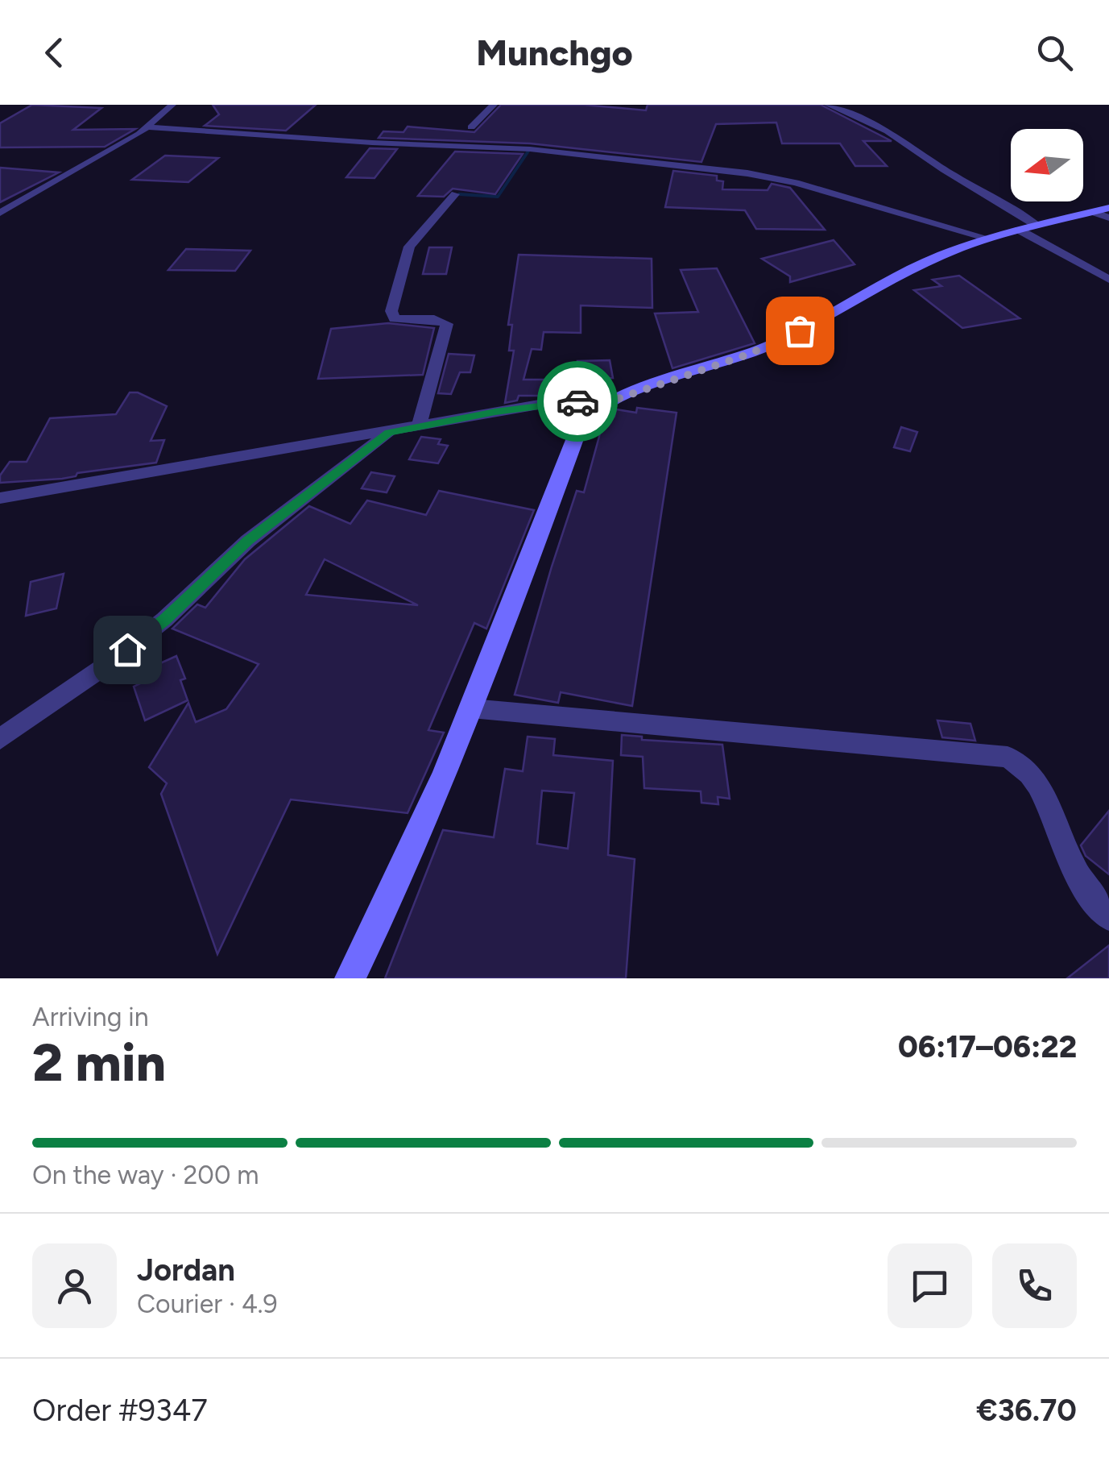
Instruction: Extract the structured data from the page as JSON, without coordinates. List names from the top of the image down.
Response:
{
  "north": "left",
  "page": {
    "header": "Munchgo",
    "heading": ["2 min", "Arriving in", "06:17–06:22"],
    "panel": [
      "Jordan",
      "Courier · 4.9",
      "Order #9347",
      "€36.70"
    ],
    "bar": "On the way · 200 m"
  }
}
